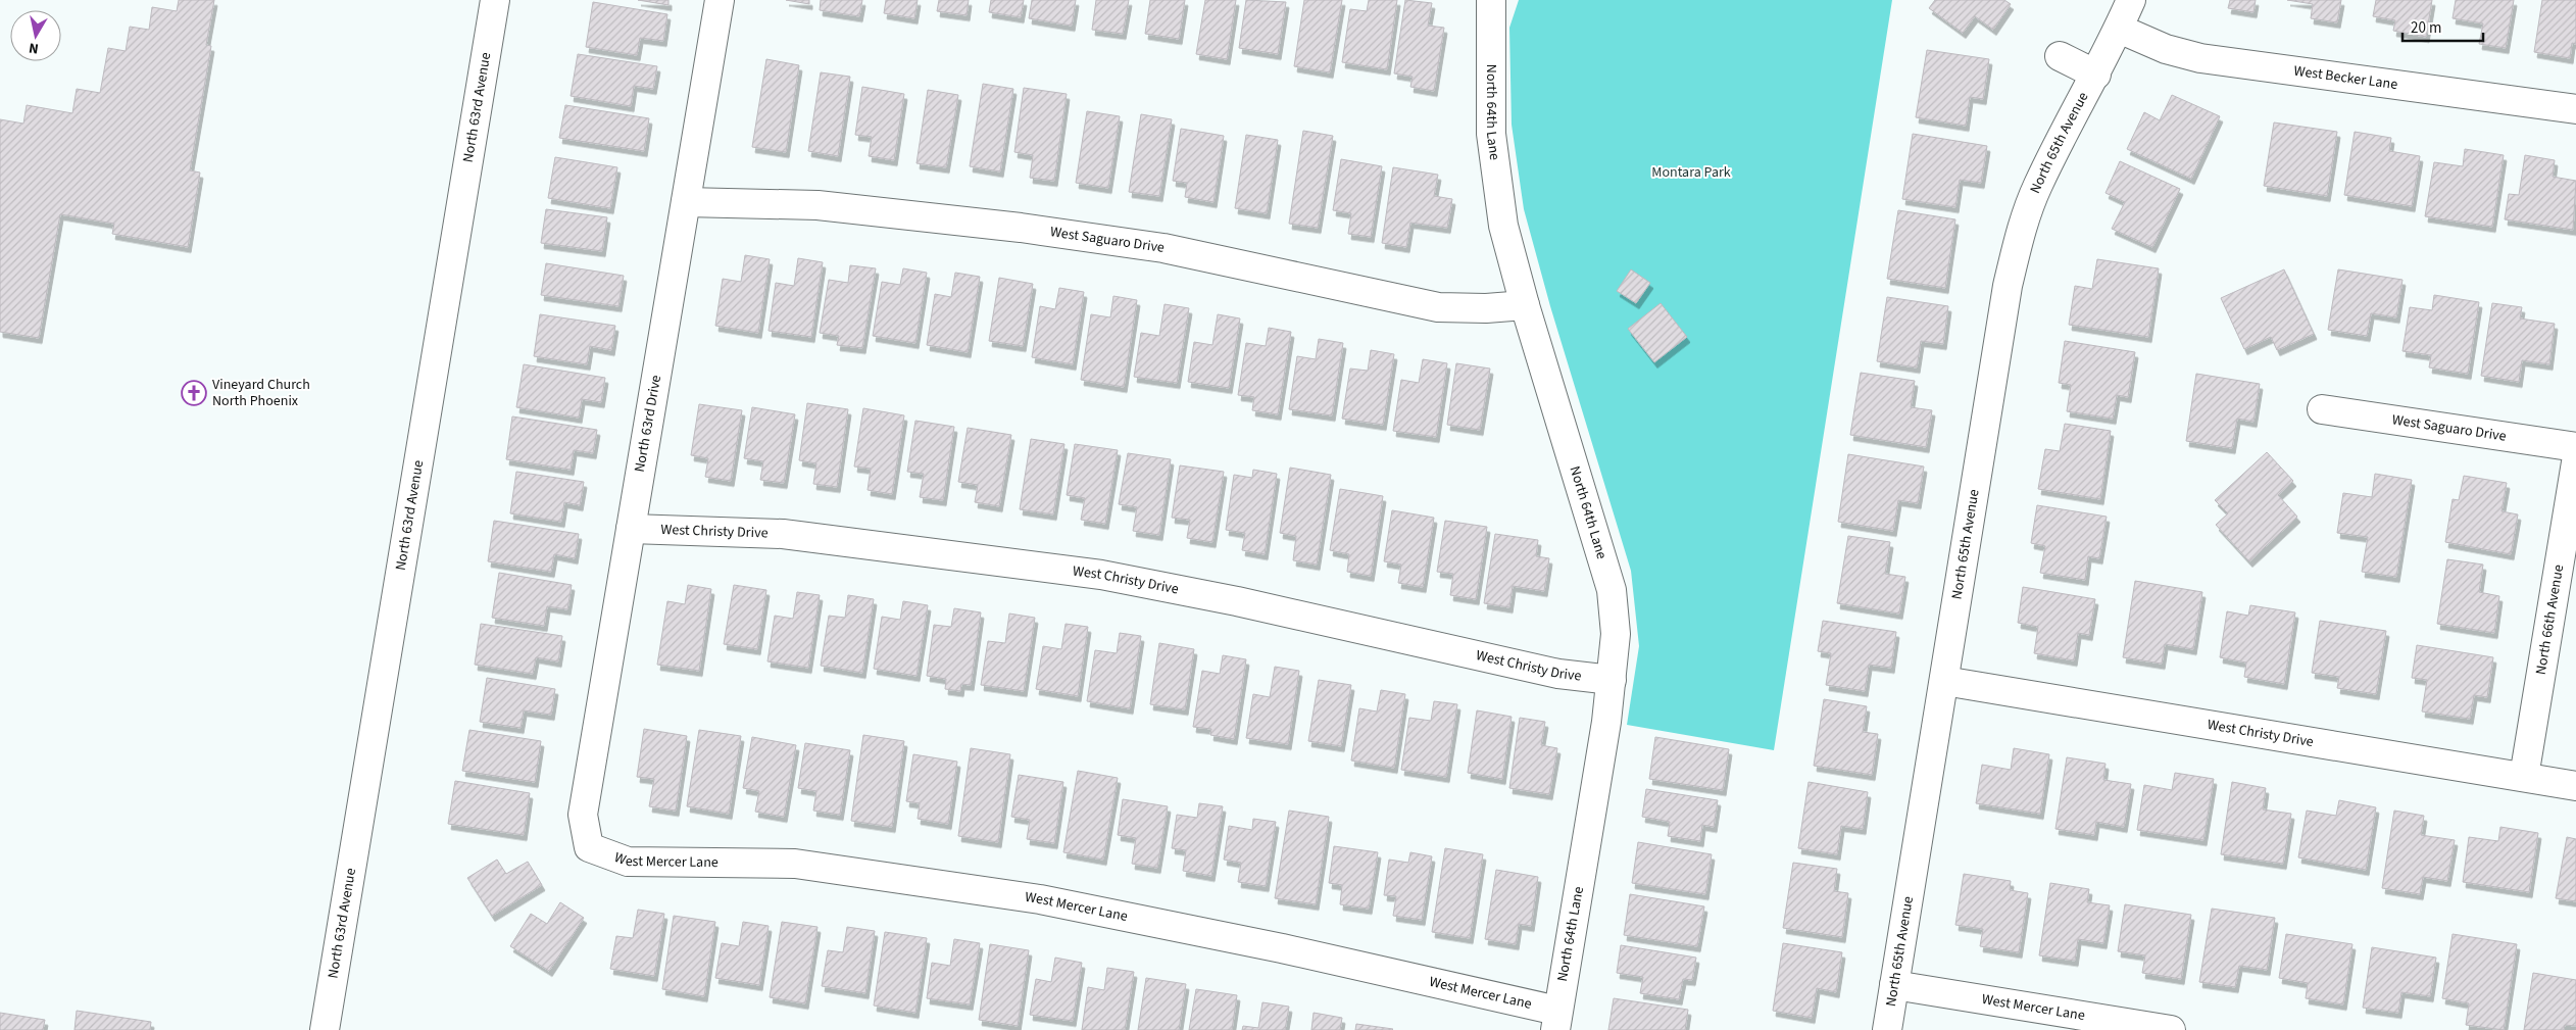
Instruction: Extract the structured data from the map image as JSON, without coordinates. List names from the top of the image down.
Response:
{
  "streets": {
    "street": [
      "West Becker Lane",
      "North 63rd Avenue",
      "North 64th Lane",
      "North 65th Avenue",
      "West Saguaro Drive",
      "North 63rd Drive",
      "West Christy Drive",
      "North 66th Avenue",
      "West Mercer Lane"
    ]
  },
  "crossings": [
    ["West Becker Lane", "North 65th Avenue"],
    ["North 64th Lane", "West Saguaro Drive"],
    ["North 64th Lane", "West Christy Drive"],
    ["North 64th Lane", "West Mercer Lane"],
    ["North 65th Avenue", "West Christy Drive"],
    ["North 65th Avenue", "West Mercer Lane"],
    ["West Saguaro Drive", "North 63rd Drive"],
    ["North 63rd Drive", "West Christy Drive"],
    ["North 63rd Drive", "West Mercer Lane"],
    ["West Christy Drive", "North 66th Avenue"]
  ],
  "parks": ["Montara Park"],
  "places": {
    "church": ["Vineyard Church North Phoenix"]
  },
  "scale_bar": "20 m",
  "north": "bottom"
}
